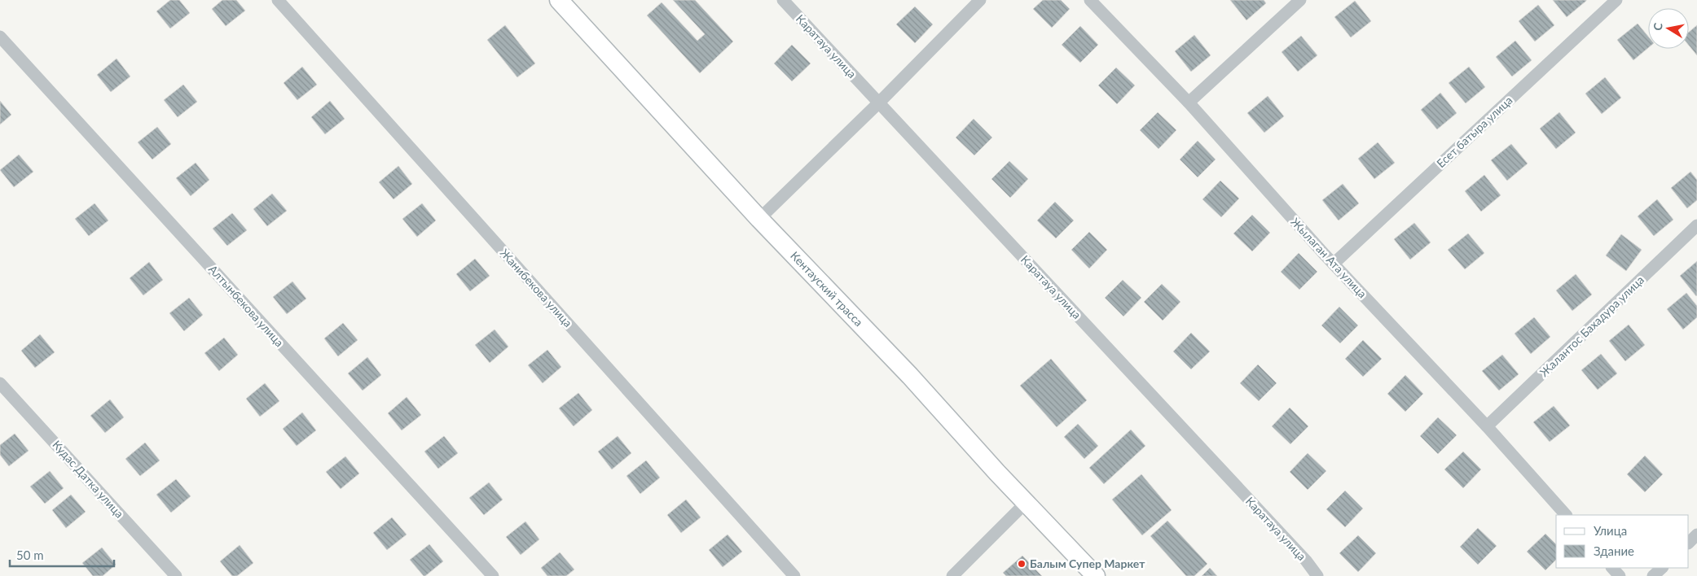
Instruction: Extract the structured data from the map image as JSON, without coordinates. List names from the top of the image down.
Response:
{
  "streets": {
    "main road": ["Кентауский трасса"],
    "street": [
      "Каратауа улица",
      "Есет батыра улица",
      "Жылаган Ата улица",
      "Жанибекова улица",
      "Алтынбекова улица",
      "Жалантос Бахадура улица",
      "Кудас Датка улица"
    ]
  },
  "crossings": [
    ["Есет батыра улица", "Жылаган Ата улица"],
    ["Жылаган Ата улица", "Жалантос Бахадура улица"]
  ],
  "places": ["Балым Супер Маркет"],
  "legend": ["Улица", "Здание"],
  "scale_bar": "50 m",
  "north": "left"
}
